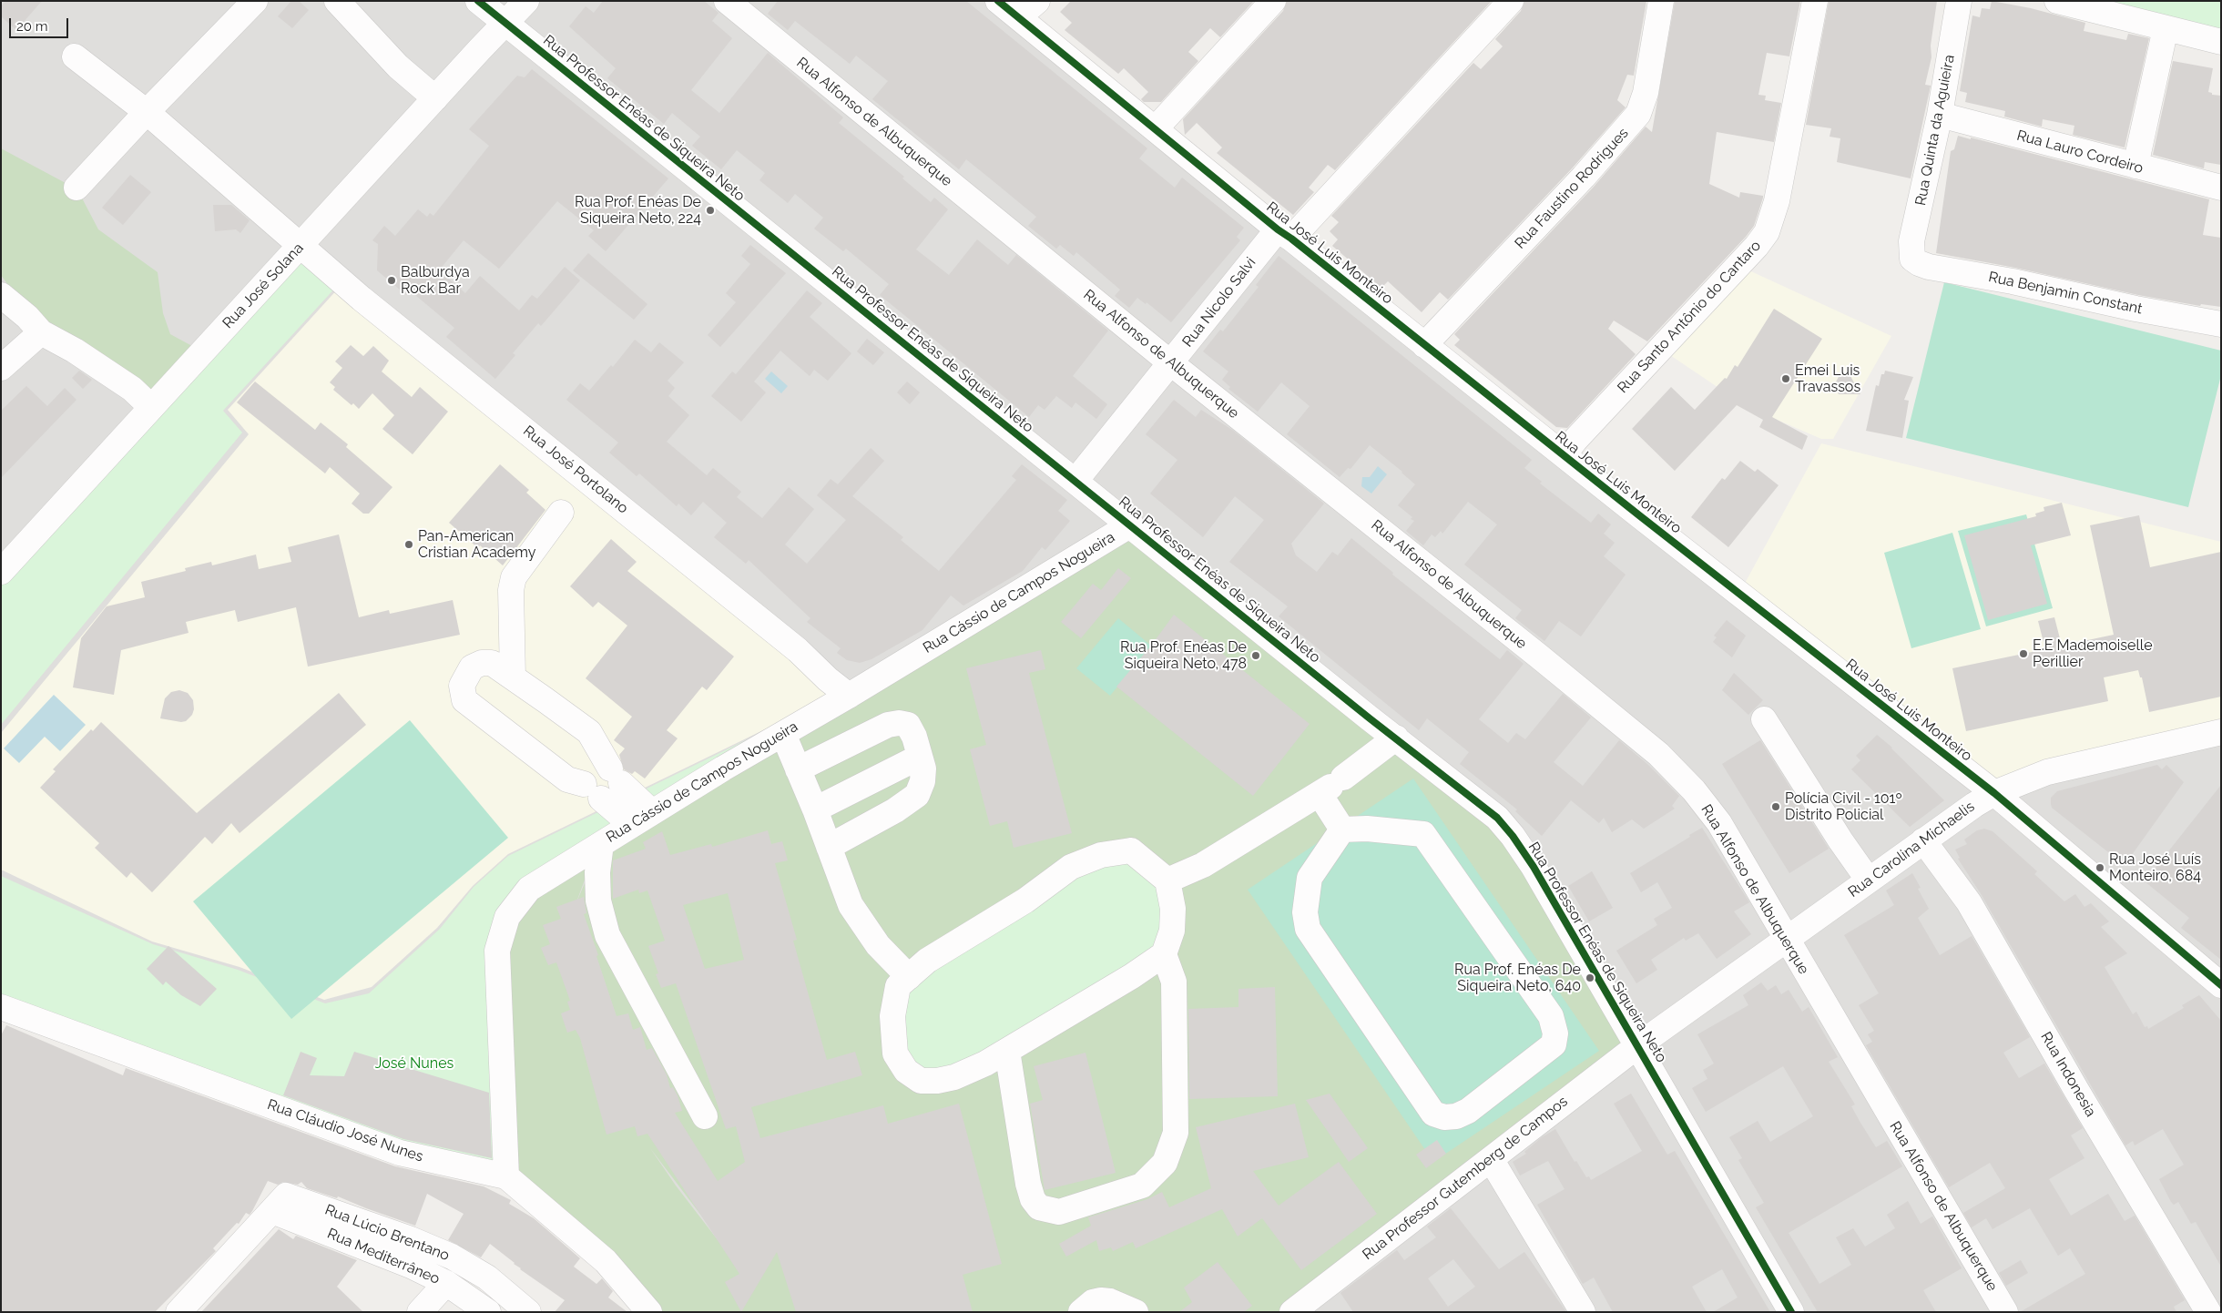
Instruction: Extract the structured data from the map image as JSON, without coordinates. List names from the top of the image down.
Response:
{
  "streets": {
    "street": [
      "Rua Professor Enéas de Siqueira Neto",
      "Rua Alfonso de Albuquerque",
      "Rua Quinta da Aguieira",
      "Rua Lauro Cordeiro",
      "Rua Faustino Rodrigues",
      "Rua José Luis Monteiro",
      "Rua José Solana",
      "Rua Benjamin Constant",
      "Rua Nicolo Salvi",
      "Rua Santo Antônio do Cantaro",
      "Rua José Portolano",
      "Rua Cássio de Campos Nogueira",
      "Rua Carolina Michaelis",
      "Rua Indonesia",
      "Rua Cláudio José Nunes",
      "Rua Professor Gutemberg de Campos",
      "Rua Lúcio Brentano",
      "Rua Mediterrâneo"
    ]
  },
  "crossings": [
    ["Rua Professor Enéas de Siqueira Neto", "Rua José Solana"],
    ["Rua Professor Enéas de Siqueira Neto", "Rua Nicolo Salvi"],
    ["Rua Professor Enéas de Siqueira Neto", "Rua Cássio de Campos Nogueira"],
    ["Rua Professor Enéas de Siqueira Neto", "Rua Carolina Michaelis"],
    ["Rua Professor Enéas de Siqueira Neto", "Rua Professor Gutemberg de Campos"],
    ["Rua Alfonso de Albuquerque", "Rua Nicolo Salvi"],
    ["Rua Alfonso de Albuquerque", "Rua Carolina Michaelis"],
    ["Rua Quinta da Aguieira", "Rua Lauro Cordeiro"],
    ["Rua Quinta da Aguieira", "Rua Benjamin Constant"],
    ["Rua Faustino Rodrigues", "Rua José Luis Monteiro"],
    ["Rua José Luis Monteiro", "Rua Nicolo Salvi"],
    ["Rua José Luis Monteiro", "Rua Santo Antônio do Cantaro"],
    ["Rua José Luis Monteiro", "Rua Carolina Michaelis"],
    ["Rua José Solana", "Rua José Portolano"],
    ["Rua José Portolano", "Rua Cássio de Campos Nogueira"],
    ["Rua Cássio de Campos Nogueira", "Rua Cláudio José Nunes"],
    ["Rua Carolina Michaelis", "Rua Indonesia"],
    ["Rua Carolina Michaelis", "Rua Professor Gutemberg de Campos"],
    ["Rua Lúcio Brentano", "Rua Mediterrâneo"]
  ],
  "parks": ["José Nunes"],
  "places": [
    "Rua Prof. Enéas De Siqueira Neto, 224",
    "Balburdya Rock Bar",
    "Emei Luis Travassos",
    "Pan-American Cristian Academy",
    "E.E Mademoiselle Perillier",
    "Rua Prof. Enéas De Siqueira Neto, 478",
    "Polícia Civil - 101º Distrito Policial",
    "Rua José Luís Monteiro, 684",
    "Rua Prof. Enéas De Siqueira Neto, 640"
  ],
  "scale_bar": "20 m"
}
